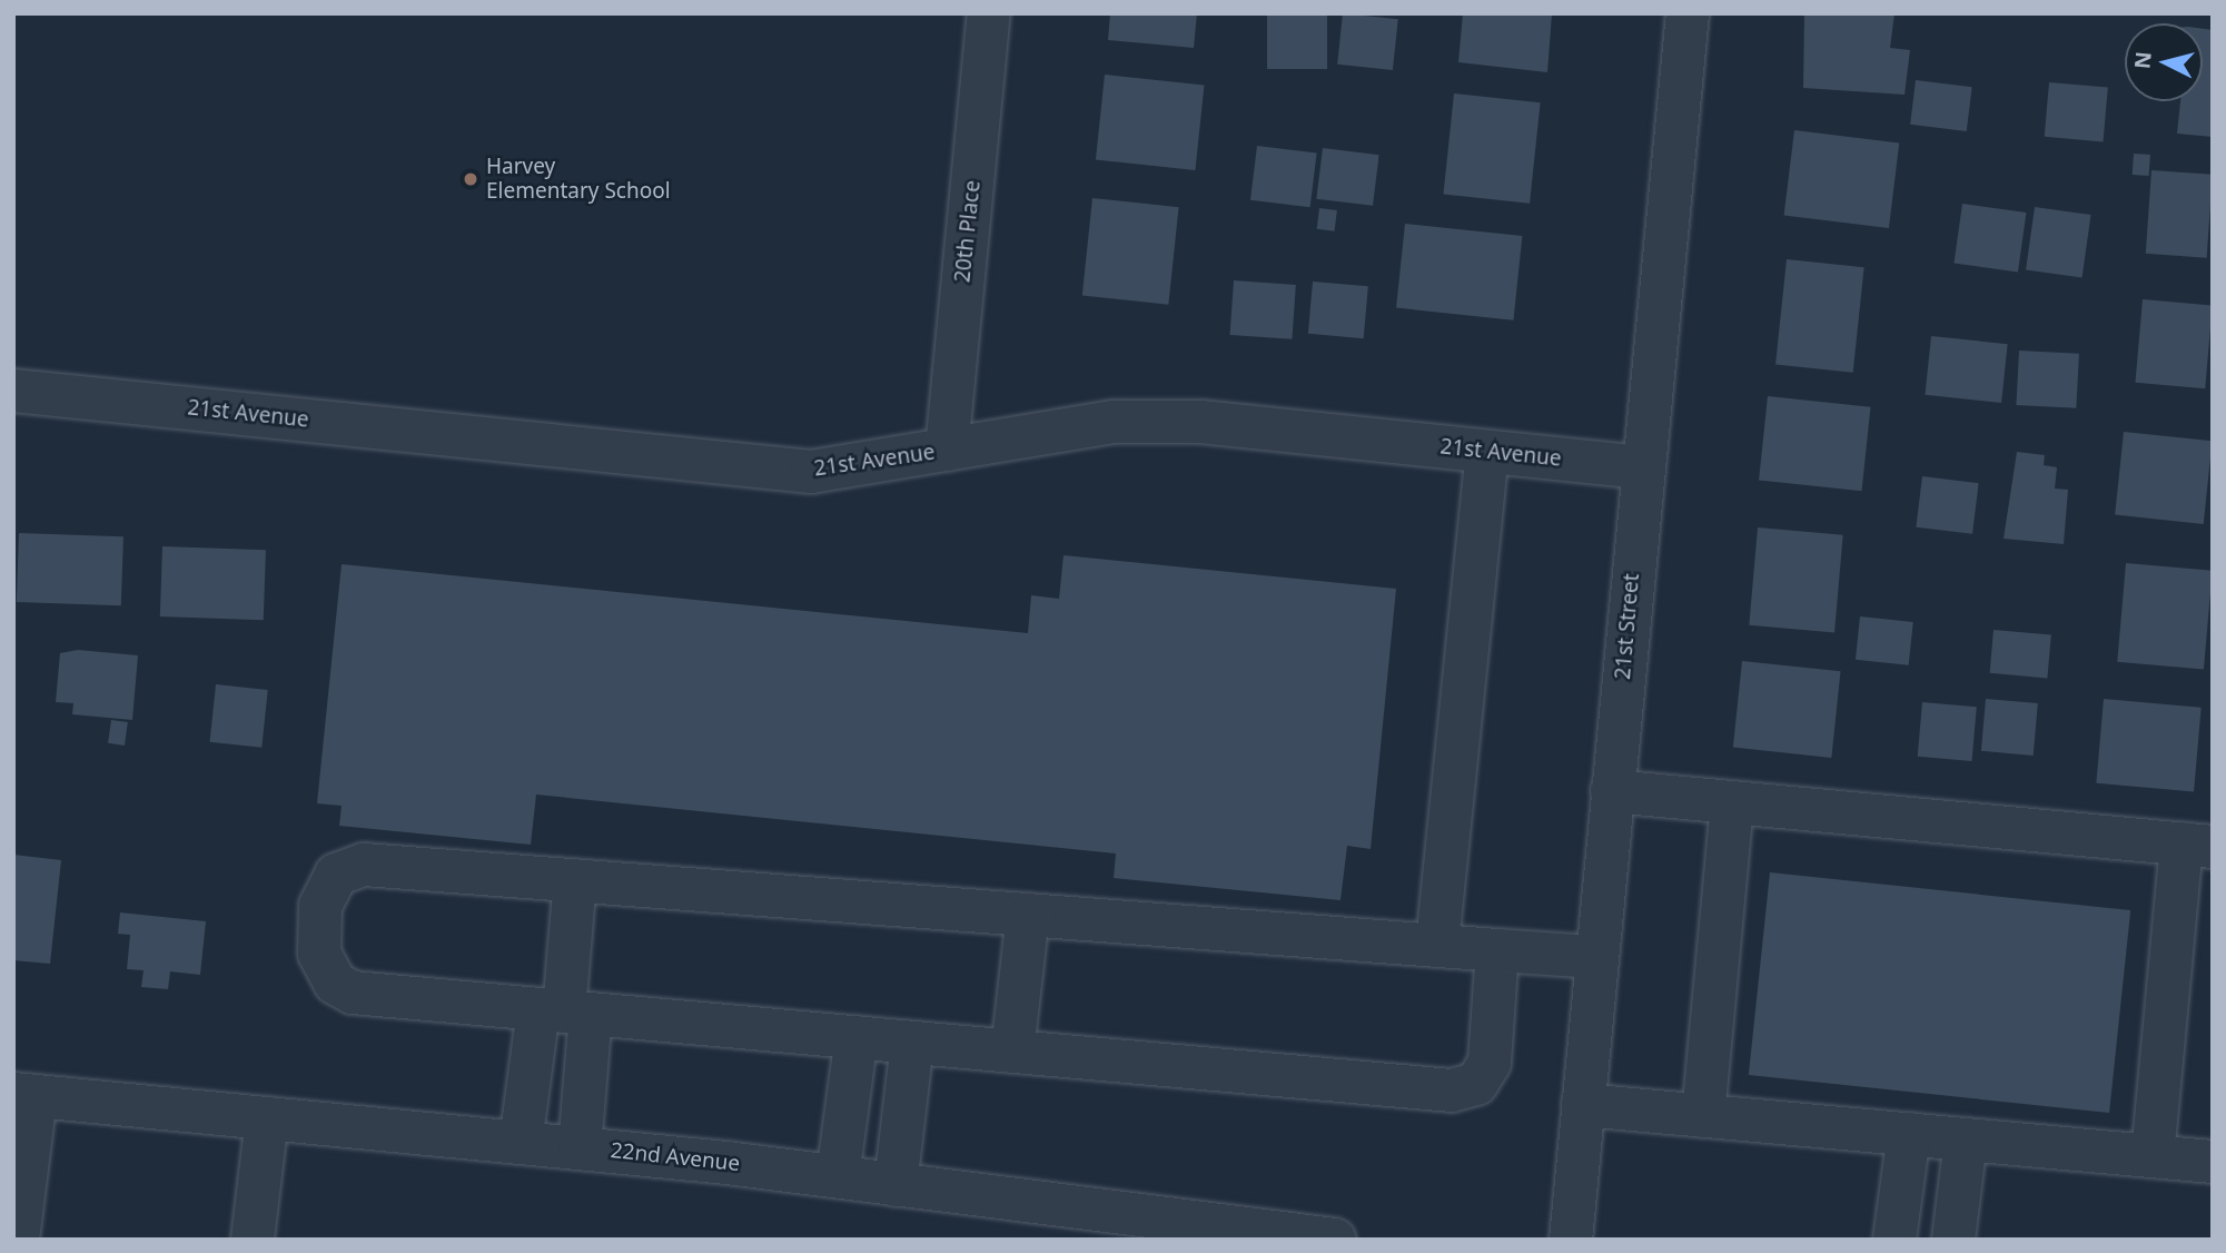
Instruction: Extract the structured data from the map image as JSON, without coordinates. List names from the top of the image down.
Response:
{
  "streets": {
    "street": [
      "20th Place",
      "21st Avenue",
      "21st Street",
      "22nd Avenue"
    ]
  },
  "crossings": [
    ["20th Place", "21st Avenue"],
    ["21st Avenue", "21st Street"]
  ],
  "places": ["Harvey Elementary School"],
  "north": "left"
}
